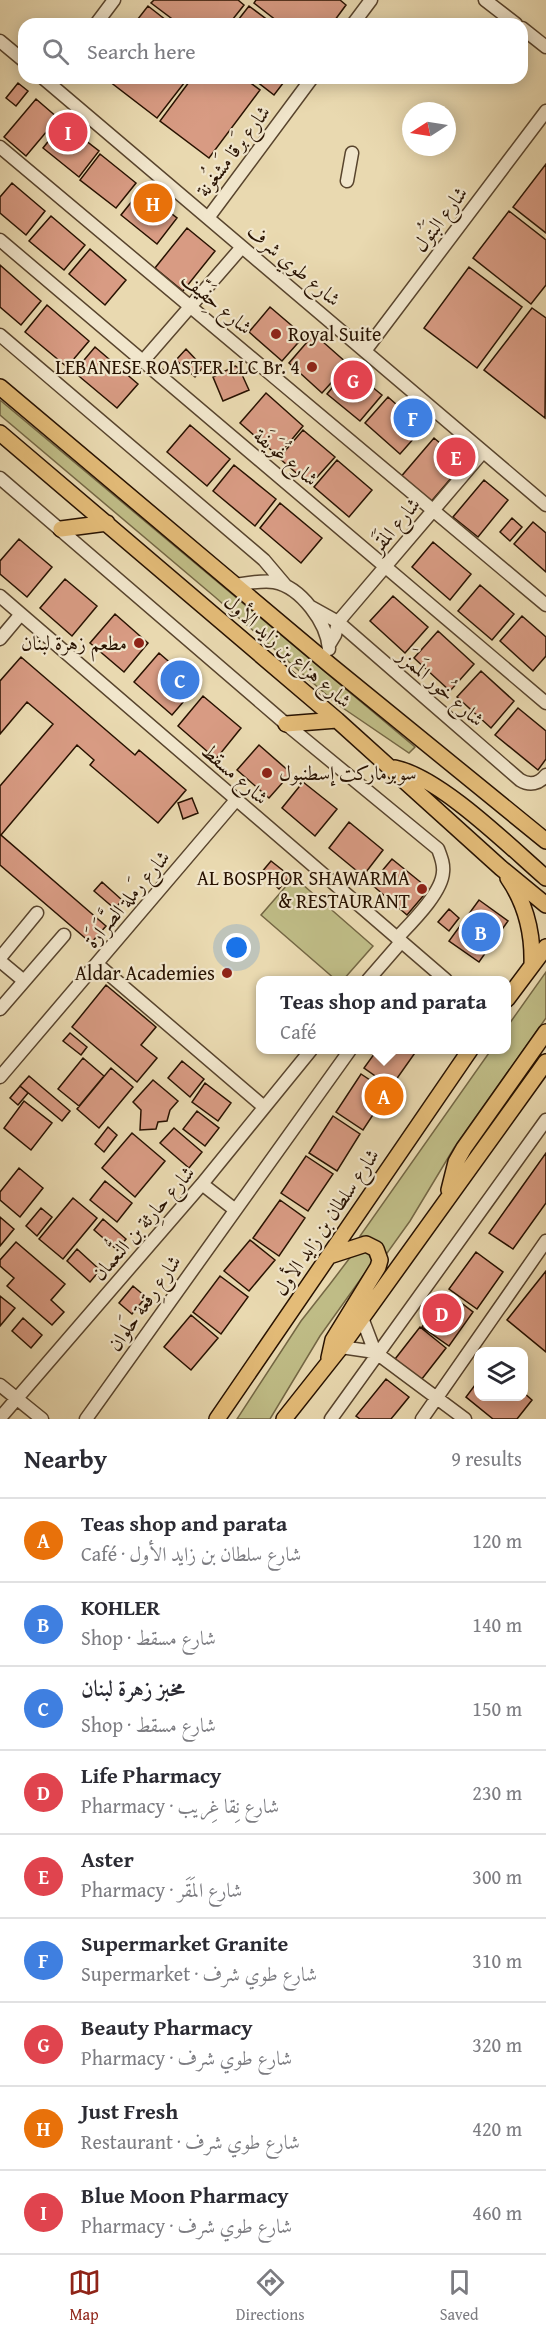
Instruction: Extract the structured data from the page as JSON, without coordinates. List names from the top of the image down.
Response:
{
  "streets": {
    "main road": ["شارع هزاع بن زايد الأول", "شارع سلطان بن زايد الأول"],
    "street": [
      "شارع بَرقا مَشغُونة",
      "شارع البَتُول",
      "شارع طوي شرف",
      "شارع حِفَيّف",
      "شارع غُوَيفَة",
      "شارع المَقَر",
      "شارع خُور المَمزَر",
      "شارع مسقط",
      "شارع رَملة الصَّرَارَة",
      "شارع حارِثة بن النُّعمان",
      "شارع رِقعة حَلوان"
    ]
  },
  "crossings": [
    ["شارع بَرقا مَشغُونة", "شارع طوي شرف"],
    ["شارع البَتُول", "شارع طوي شرف"],
    ["شارع طوي شرف", "شارع المَقَر"],
    ["شارع حِفَيّف", "شارع المَقَر"],
    ["شارع غُوَيفَة", "شارع المَقَر"],
    ["شارع المَقَر", "شارع خُور المَمزَر"],
    ["شارع مسقط", "شارع رَملة الصَّرَارَة"]
  ],
  "places": [
    "Royal Suite",
    "LEBANESE ROASTER LLC Br. 4",
    "مطعم زهرة لبنان",
    "سوبرماركت إسطنبول",
    "AL BOSPHOR SHAWARMA & RESTAURANT",
    "Aldar Academies"
  ],
  "north": "left",
  "page": {
    "search": "Search here",
    "pins": [
      "I",
      "H",
      "G",
      "F",
      "E",
      "C",
      "B",
      "A",
      "D"
    ],
    "popup": ["Teas shop and parata", "Café"],
    "heading": ["Nearby", "9 results"],
    "list": [
      {
        "mark": "A",
        "name": "Teas shop and parata",
        "note": "Café · شارع سلطان بن زايد الأول",
        "value": "120 m"
      },
      {
        "mark": "B",
        "name": "KOHLER",
        "note": "Shop · شارع مسقط",
        "value": "140 m"
      },
      {
        "mark": "C",
        "name": "مخبز زهرة لبنان",
        "note": "Shop · شارع مسقط",
        "value": "150 m"
      },
      {
        "mark": "D",
        "name": "Life Pharmacy",
        "note": "Pharmacy · شارع نِقا غِريب",
        "value": "230 m"
      },
      {
        "mark": "E",
        "name": "Aster",
        "note": "Pharmacy · شارع المَقَر",
        "value": "300 m"
      },
      {
        "mark": "F",
        "name": "Supermarket Granite",
        "note": "Supermarket · شارع طوي شرف",
        "value": "310 m"
      },
      {
        "mark": "G",
        "name": "Beauty Pharmacy",
        "note": "Pharmacy · شارع طوي شرف",
        "value": "320 m"
      },
      {
        "mark": "H",
        "name": "Just Fresh",
        "note": "Restaurant · شارع طوي شرف",
        "value": "420 m"
      },
      {
        "mark": "I",
        "name": "Blue Moon Pharmacy",
        "note": "Pharmacy · شارع طوي شرف",
        "value": "460 m"
      }
    ],
    "nav": ["Map", "Directions", "Saved"]
  }
}
